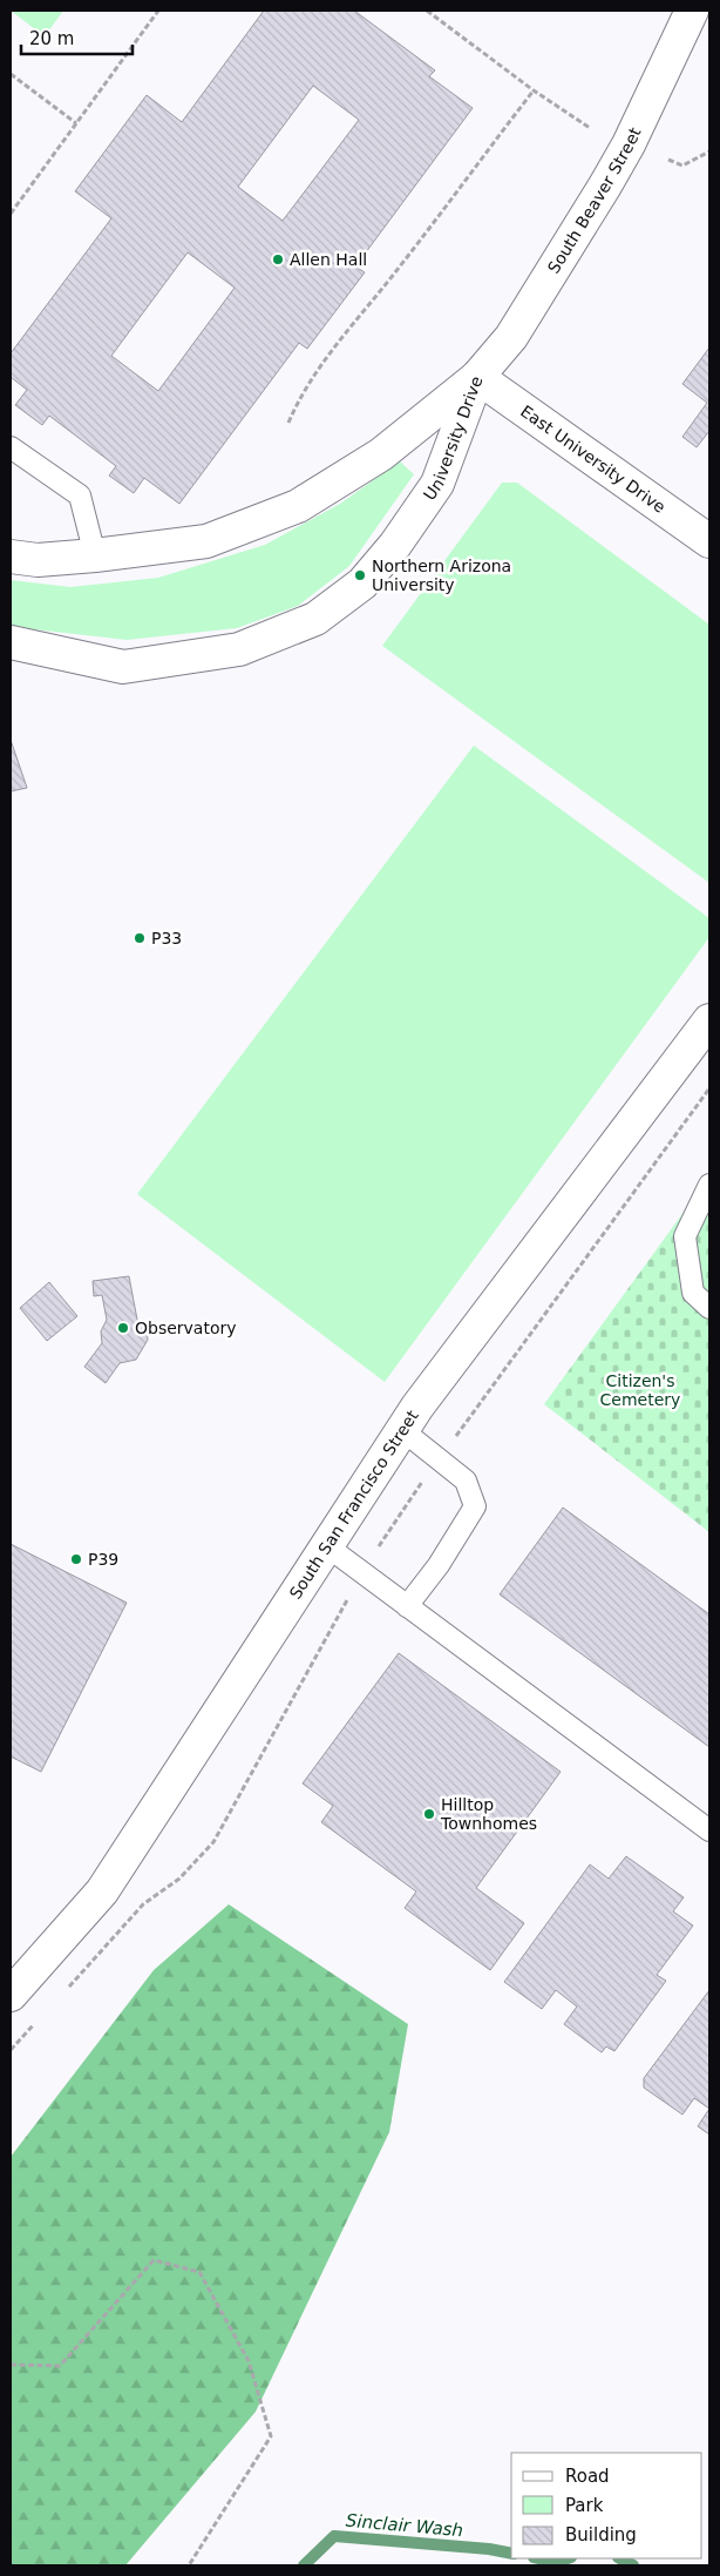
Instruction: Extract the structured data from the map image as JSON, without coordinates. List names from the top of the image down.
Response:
{
  "streets": {
    "street": [
      "South Beaver Street",
      "University Drive",
      "East University Drive",
      "South San Francisco Street"
    ]
  },
  "crossings": [
    ["South Beaver Street", "University Drive"],
    ["South Beaver Street", "East University Drive"],
    ["University Drive", "East University Drive"]
  ],
  "water": ["Sinclair Wash"],
  "parks": ["Citizen's Cemetery"],
  "places": [
    "Allen Hall",
    "Northern Arizona University",
    "P33",
    "Observatory",
    "P39",
    "Hilltop Townhomes"
  ],
  "legend": ["Road", "Park", "Building"],
  "scale_bar": "20 m"
}
